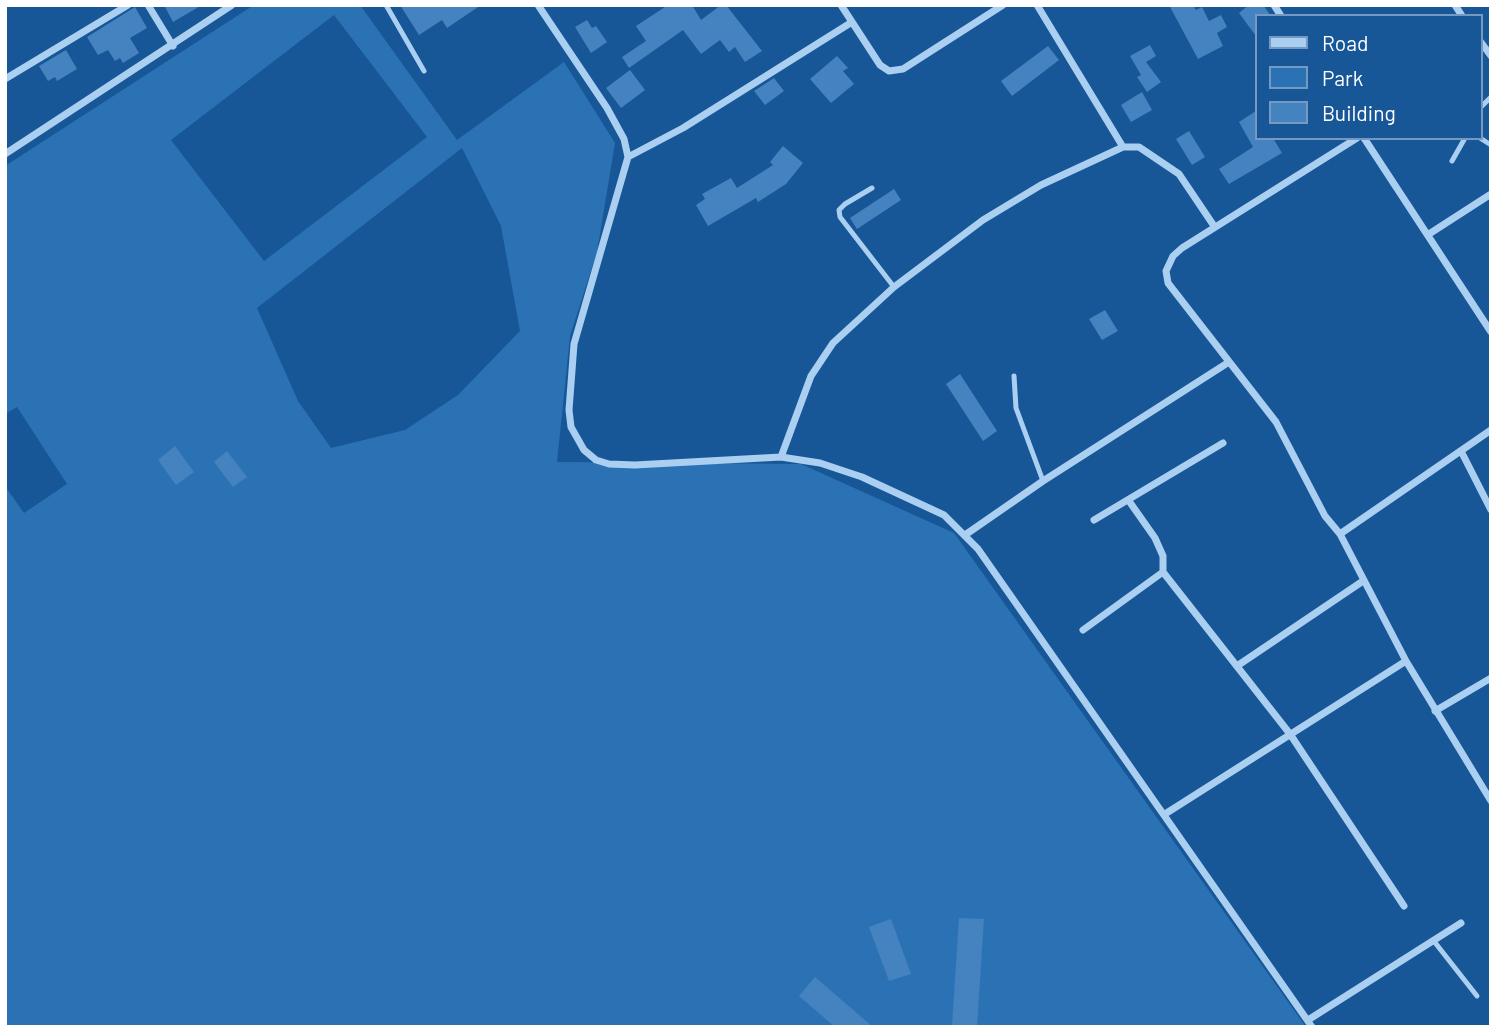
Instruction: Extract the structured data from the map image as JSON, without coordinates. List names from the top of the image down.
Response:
{
  "legend": ["Road", "Park", "Building"]
}
